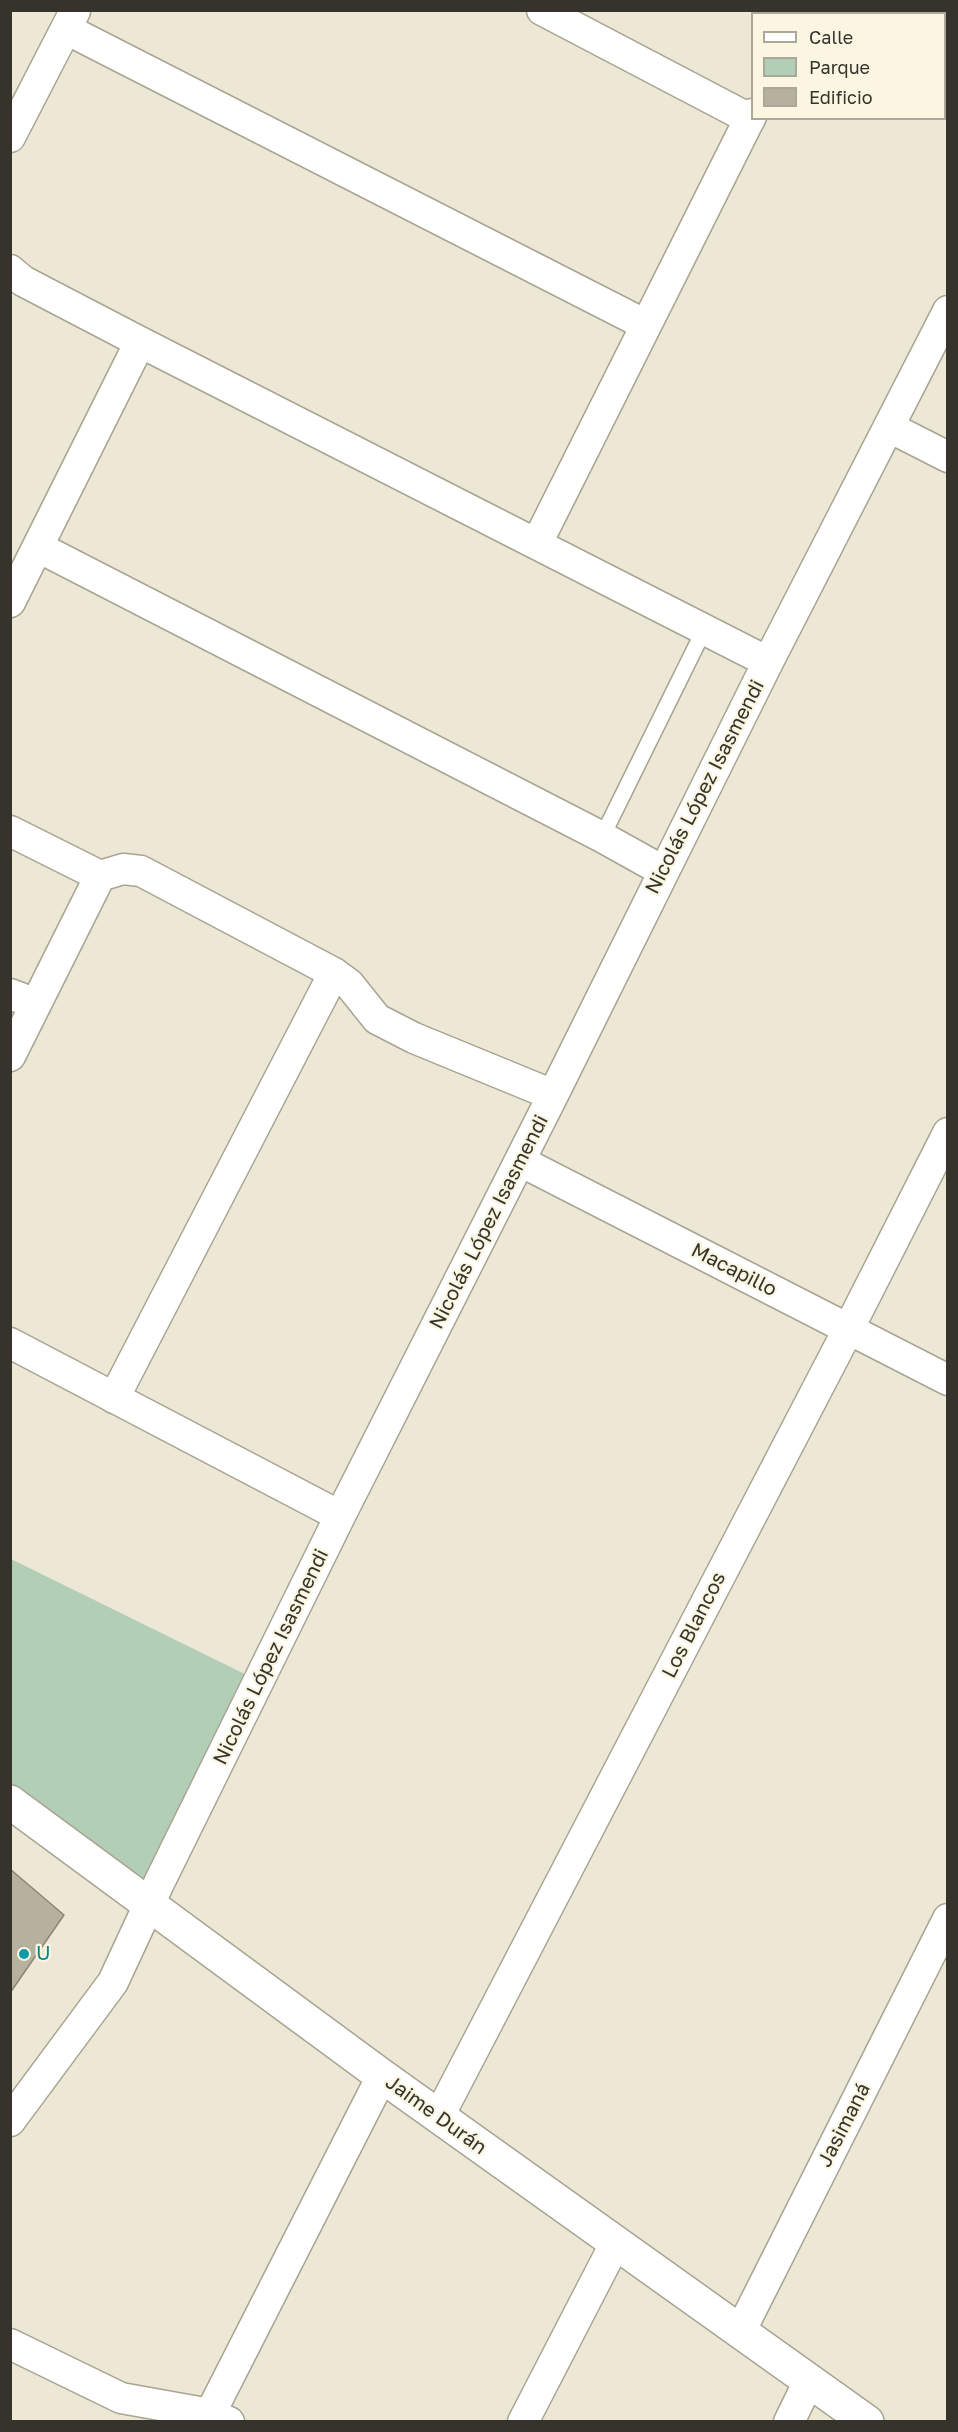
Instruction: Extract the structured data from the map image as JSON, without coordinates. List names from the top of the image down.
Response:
{
  "streets": {
    "street": [
      "Nicolás López Isasmendi",
      "Macapillo",
      "Los Blancos",
      "Jaime Durán",
      "Jasimaná"
    ]
  },
  "crossings": [
    ["Nicolás López Isasmendi", "Macapillo"],
    ["Nicolás López Isasmendi", "Jaime Durán"],
    ["Macapillo", "Los Blancos"],
    ["Los Blancos", "Jaime Durán"],
    ["Jaime Durán", "Jasimaná"]
  ],
  "places": ["U"],
  "legend": ["Calle", "Parque", "Edificio"]
}
